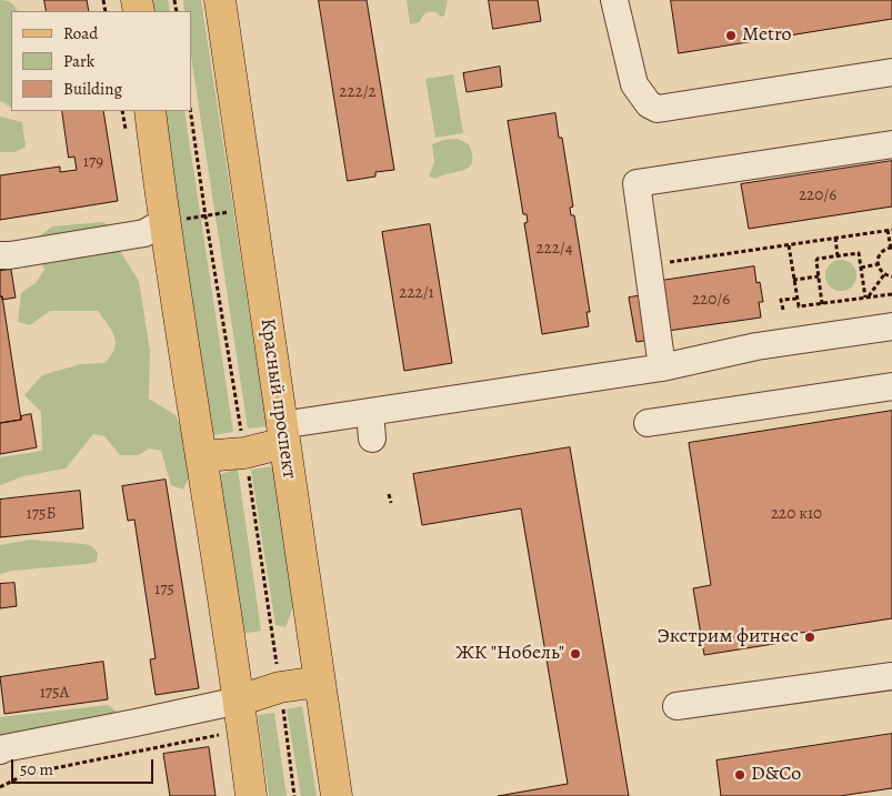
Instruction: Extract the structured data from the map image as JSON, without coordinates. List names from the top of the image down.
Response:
{
  "streets": {
    "main road": ["Красный проспект"]
  },
  "places": [
    "Metro",
    "Экстрим фитнес",
    "ЖК \"Нобель\"",
    "D&Co"
  ],
  "house_numbers": [
    "222/2",
    "179",
    "220/6",
    "222/4",
    "222/1",
    "220/6",
    "175Б",
    "220 к10",
    "175",
    "175А"
  ],
  "legend": ["Road", "Park", "Building"],
  "scale_bar": "50 m"
}
